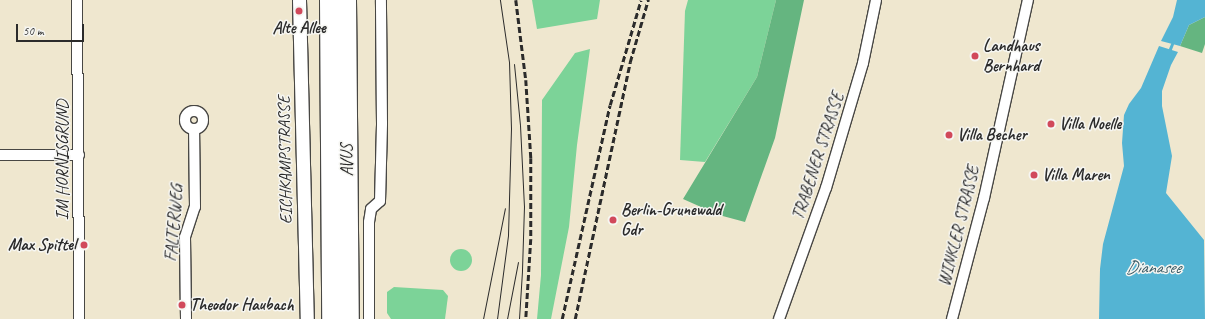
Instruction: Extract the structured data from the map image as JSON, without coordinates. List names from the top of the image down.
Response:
{
  "streets": {
    "highway": ["AVUS"],
    "street": [
      "TRABENER STRASSE",
      "IM HORNISGRUND",
      "EICHKAMPSTRASSE",
      "FALTERWEG",
      "WINKLER STRASSE"
    ]
  },
  "water": ["Dianasee"],
  "places": [
    "Alte Allee",
    "Landhaus Bernhard",
    "Villa Noelle",
    "Villa Becher",
    "Villa Maren",
    "Berlin-Grunewald Gdr",
    "Max Spittel",
    "Theodor Haubach"
  ],
  "scale_bar": "50 m"
}
